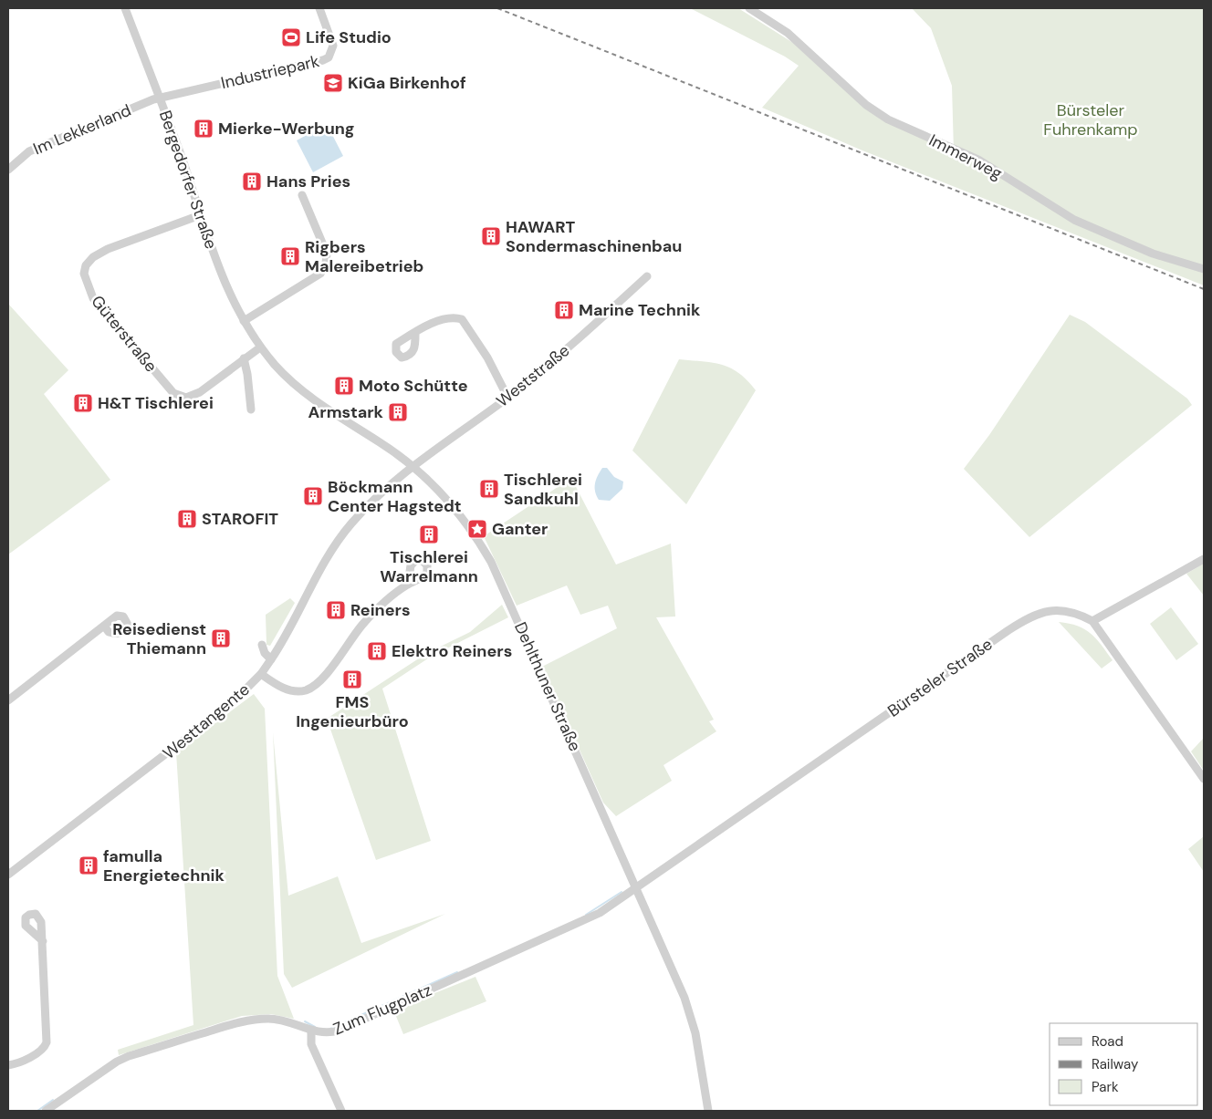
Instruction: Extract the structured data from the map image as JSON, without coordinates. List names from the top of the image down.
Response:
{
  "streets": {
    "street": [
      "Industriepark",
      "Im Lekkerland",
      "Immerweg",
      "Bergedorfer Straße",
      "Güterstraße",
      "Weststraße",
      "Bürsteler Straße",
      "Dehlthuner Straße",
      "Westtangente",
      "Zum Flugplatz"
    ]
  },
  "crossings": [
    ["Industriepark", "Im Lekkerland"],
    ["Industriepark", "Bergedorfer Straße"],
    ["Im Lekkerland", "Bergedorfer Straße"],
    ["Bergedorfer Straße", "Güterstraße"],
    ["Bergedorfer Straße", "Dehlthuner Straße"],
    ["Güterstraße", "Dehlthuner Straße"],
    ["Weststraße", "Dehlthuner Straße"],
    ["Weststraße", "Westtangente"],
    ["Bürsteler Straße", "Dehlthuner Straße"],
    ["Bürsteler Straße", "Zum Flugplatz"],
    ["Dehlthuner Straße", "Westtangente"],
    ["Dehlthuner Straße", "Zum Flugplatz"]
  ],
  "parks": ["Bürsteler Fuhrenkamp"],
  "places": {
    "sports": ["Life Studio"],
    "school or university": ["KiGa Birkenhof"],
    "building": [
      "Mierke-Werbung",
      "Hans Pries",
      "HAWART Sondermaschinenbau",
      "Rigbers Malereibetrieb",
      "Marine Technik",
      "Moto Schütte",
      "H&T Tischlerei",
      "Armstark",
      "Tischlerei Sandkuhl",
      "Böckmann Center Hagstedt",
      "STAROFIT",
      "Tischlerei Warrelmann",
      "Reiners",
      "Reisedienst Thiemann",
      "Elektro Reiners",
      "FMS Ingenieurbüro",
      "famulla Energietechnik"
    ],
    "place": ["Ganter"]
  },
  "legend": ["Road", "Railway", "Park"]
}
